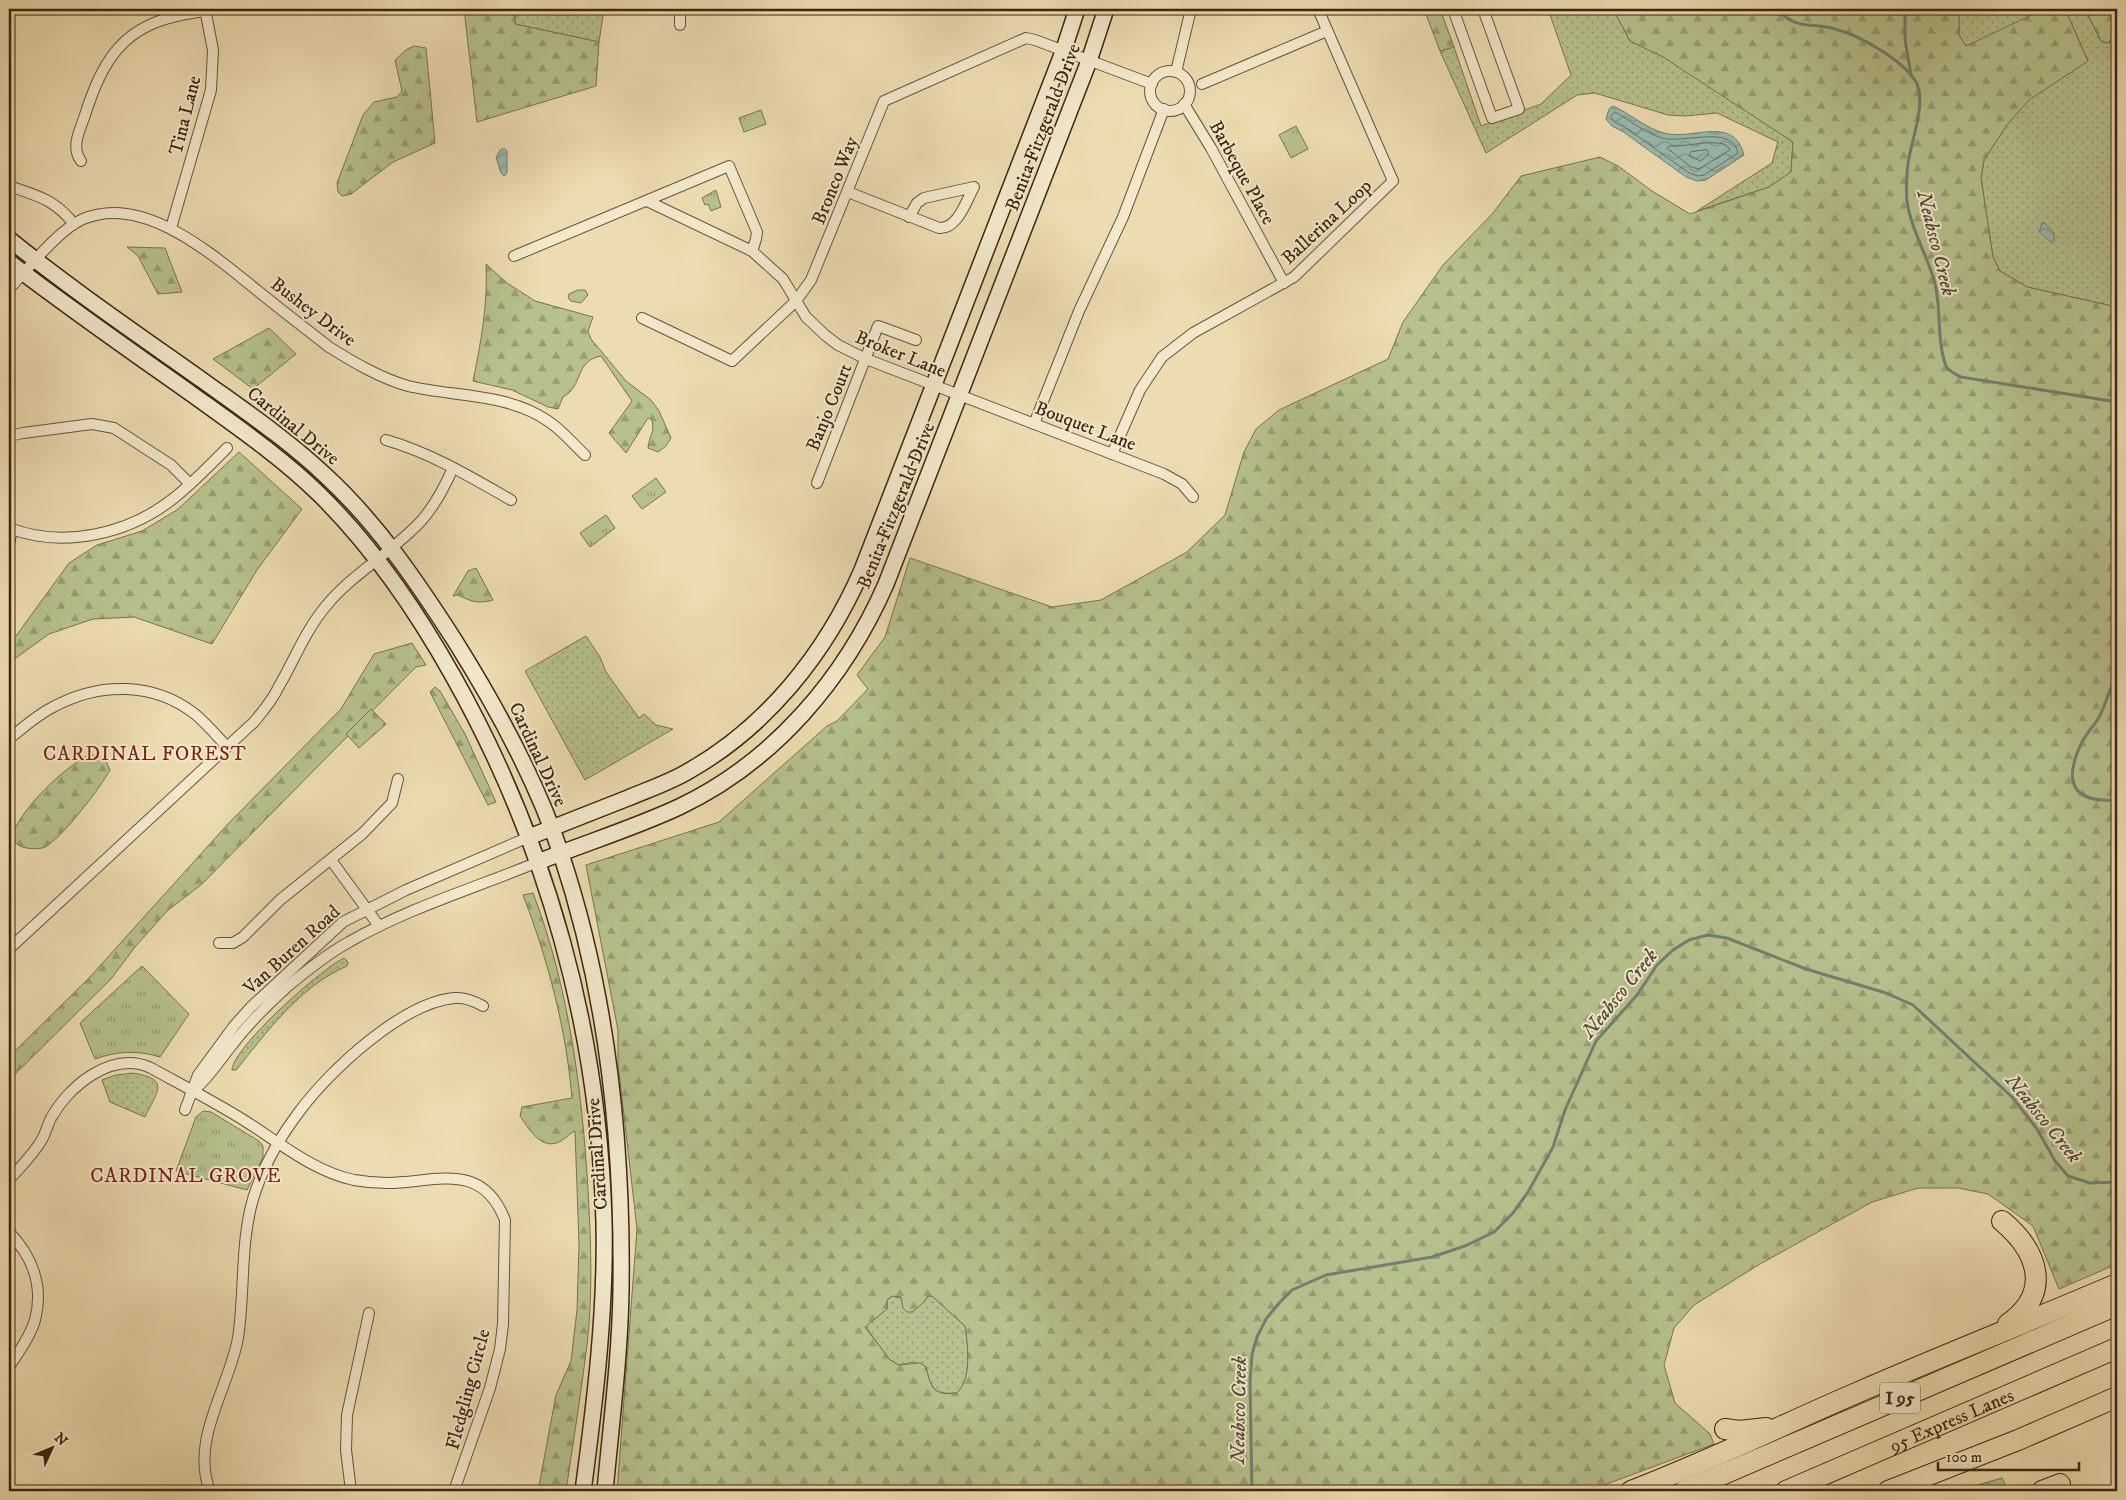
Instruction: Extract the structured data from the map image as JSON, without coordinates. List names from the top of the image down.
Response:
{
  "streets": {
    "highway": ["I 95", "95 Express Lanes"],
    "main road": ["Benita Fitzgerald Drive", "Cardinal Drive"],
    "street": [
      "Tina Lane",
      "Barbeque Place",
      "Bronco Way",
      "Ballerina Loop",
      "Bushey Drive",
      "Broker Lane",
      "Banjo Court",
      "Bouquet Lane",
      "Van Buren Road",
      "Fledgling Circle"
    ]
  },
  "crossings": [
    ["Tina Lane", "Bushey Drive"],
    ["Benita Fitzgerald Drive", "Bronco Way"],
    ["Benita Fitzgerald Drive", "Broker Lane"],
    ["Benita Fitzgerald Drive", "Cardinal Drive"],
    ["Benita Fitzgerald Drive", "Bouquet Lane"],
    ["Benita Fitzgerald Drive", "Van Buren Road"],
    ["Barbeque Place", "Ballerina Loop"],
    ["Bronco Way", "Broker Lane"],
    ["Ballerina Loop", "Bouquet Lane"],
    ["Bushey Drive", "Cardinal Drive"],
    ["Broker Lane", "Banjo Court"],
    ["Broker Lane", "Bouquet Lane"],
    ["Cardinal Drive", "Van Buren Road"],
    ["Van Buren Road", "Fledgling Circle"]
  ],
  "districts": ["CARDINAL FOREST", "CARDINAL GROVE"],
  "water": ["Neabsco Creek"],
  "scale_bar": "100 m",
  "north": "top right"
}
